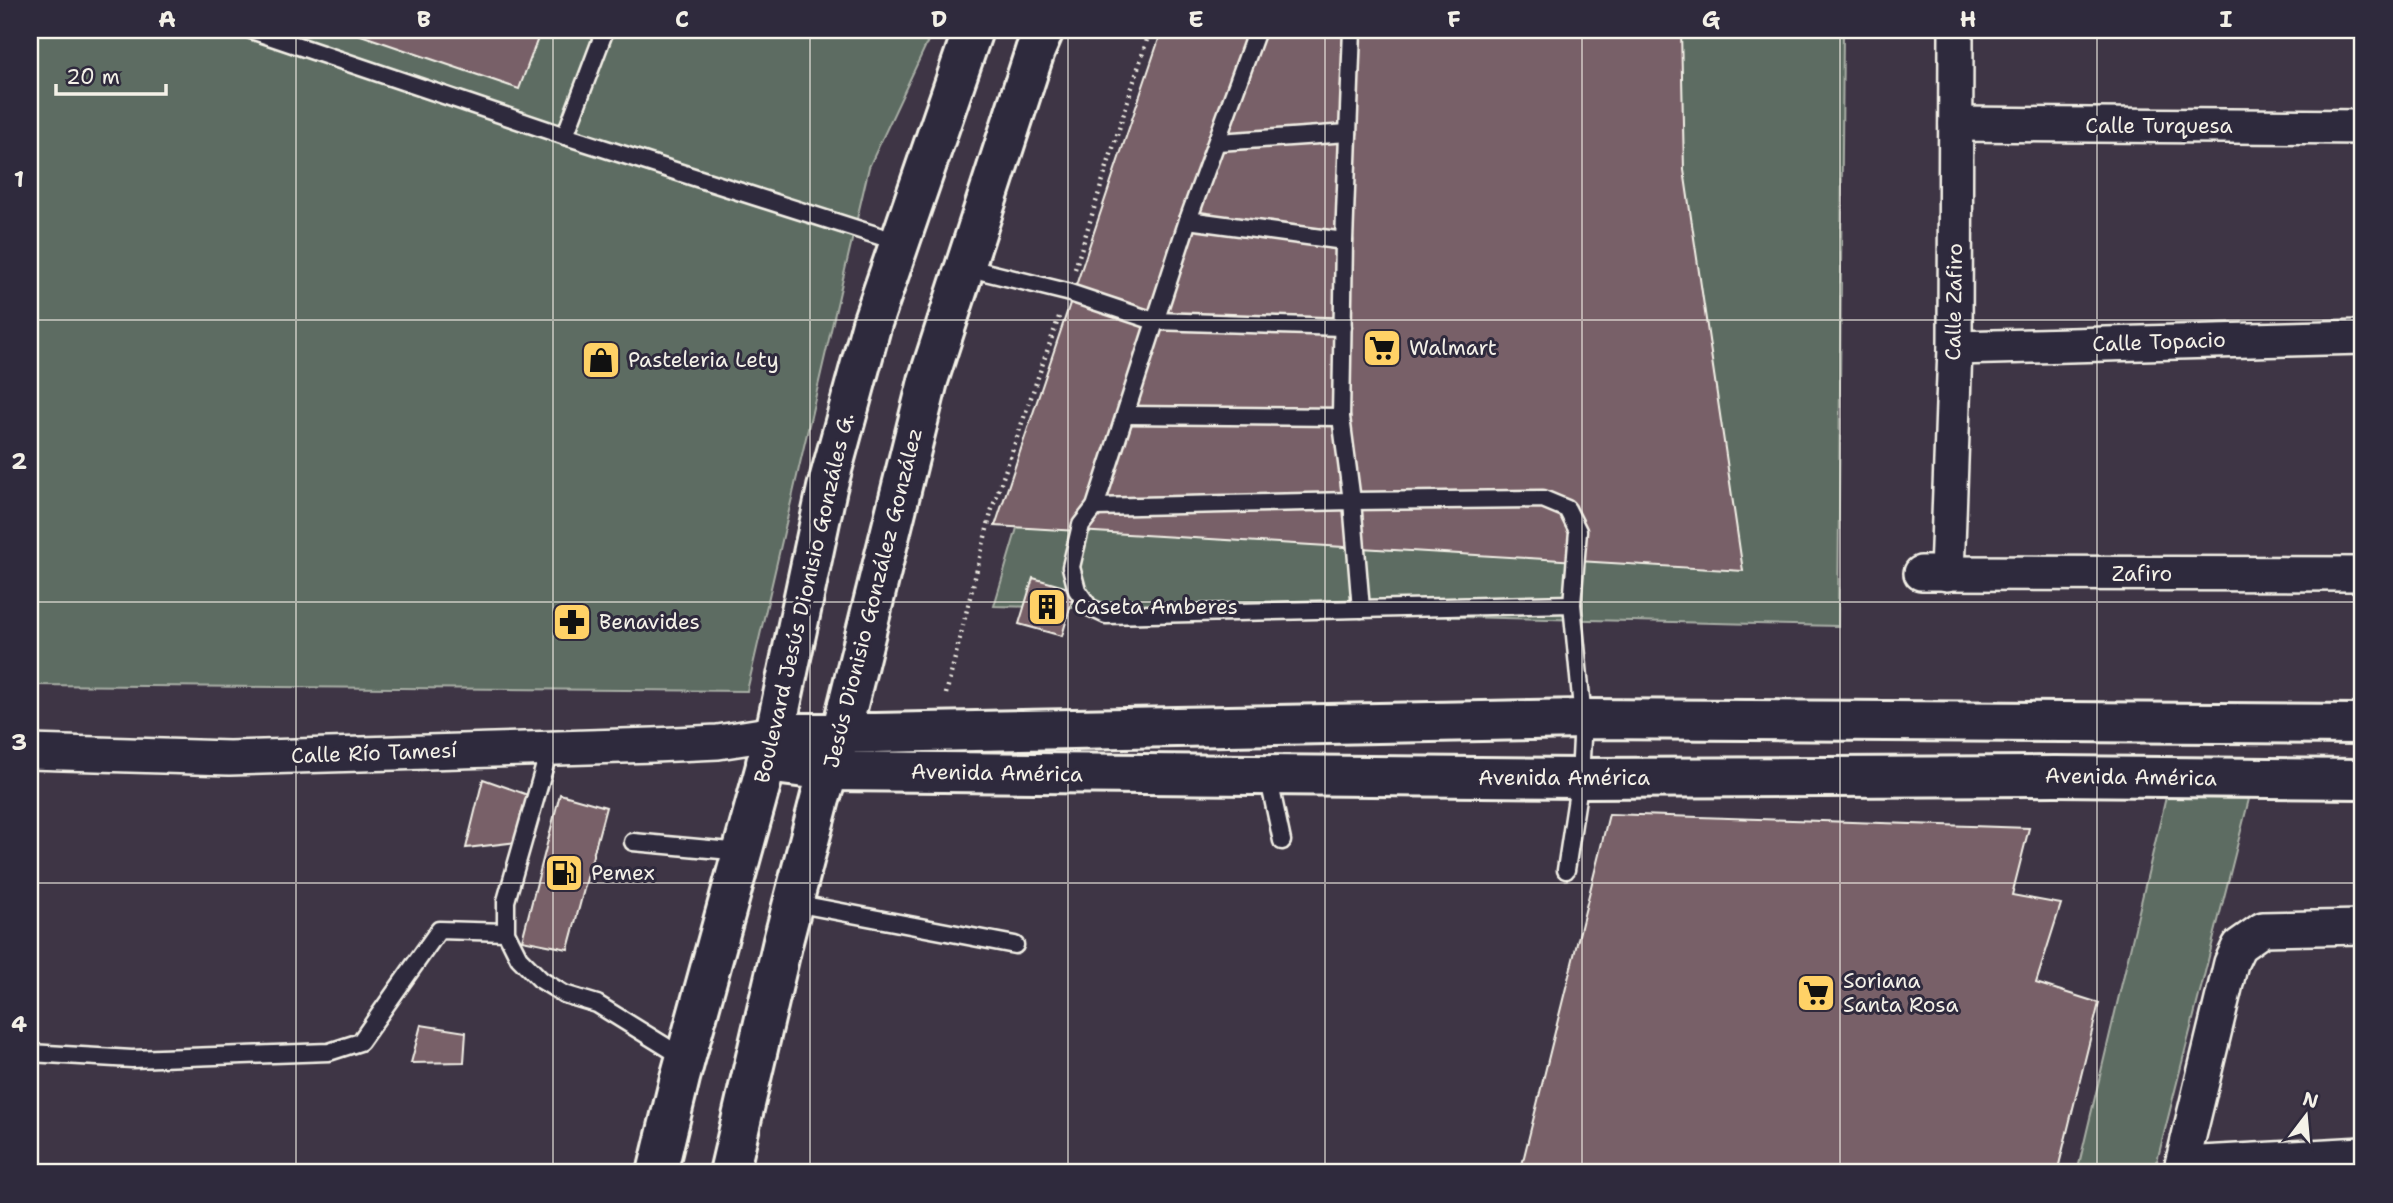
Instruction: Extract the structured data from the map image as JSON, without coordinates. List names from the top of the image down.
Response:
{
  "streets": {
    "main road": ["Boulevard Jesús Dionisio Gonzáles G.", "Jesús Dionisio González González", "Avenida América"],
    "street": [
      "Calle Turquesa",
      "Calle Zafiro",
      "Calle Topacio",
      "Zafiro",
      "Calle Río Tamesí"
    ]
  },
  "crossings": [
    ["Calle Turquesa", "Calle Zafiro"],
    ["Calle Zafiro", "Calle Topacio"],
    ["Calle Zafiro", "Zafiro"],
    ["Boulevard Jesús Dionisio Gonzáles G.", "Calle Río Tamesí"],
    ["Boulevard Jesús Dionisio Gonzáles G.", "Avenida América"],
    ["Jesús Dionisio González González", "Avenida América"],
    ["Calle Río Tamesí", "Avenida América"]
  ],
  "places": {
    "supermarket": ["Walmart", "Soriana Santa Rosa"],
    "shop": ["Pasteleria Lety"],
    "building": ["Caseta Amberes"],
    "pharmacy": ["Benavides"],
    "fuel station": ["Pemex"]
  },
  "scale_bar": "20 m",
  "north": "top",
  "grid": {
    "columns": [
      "A",
      "B",
      "C",
      "D",
      "E",
      "F",
      "G",
      "H",
      "I"
    ],
    "rows": [
      "1",
      "2",
      "3",
      "4"
    ]
  }
}
